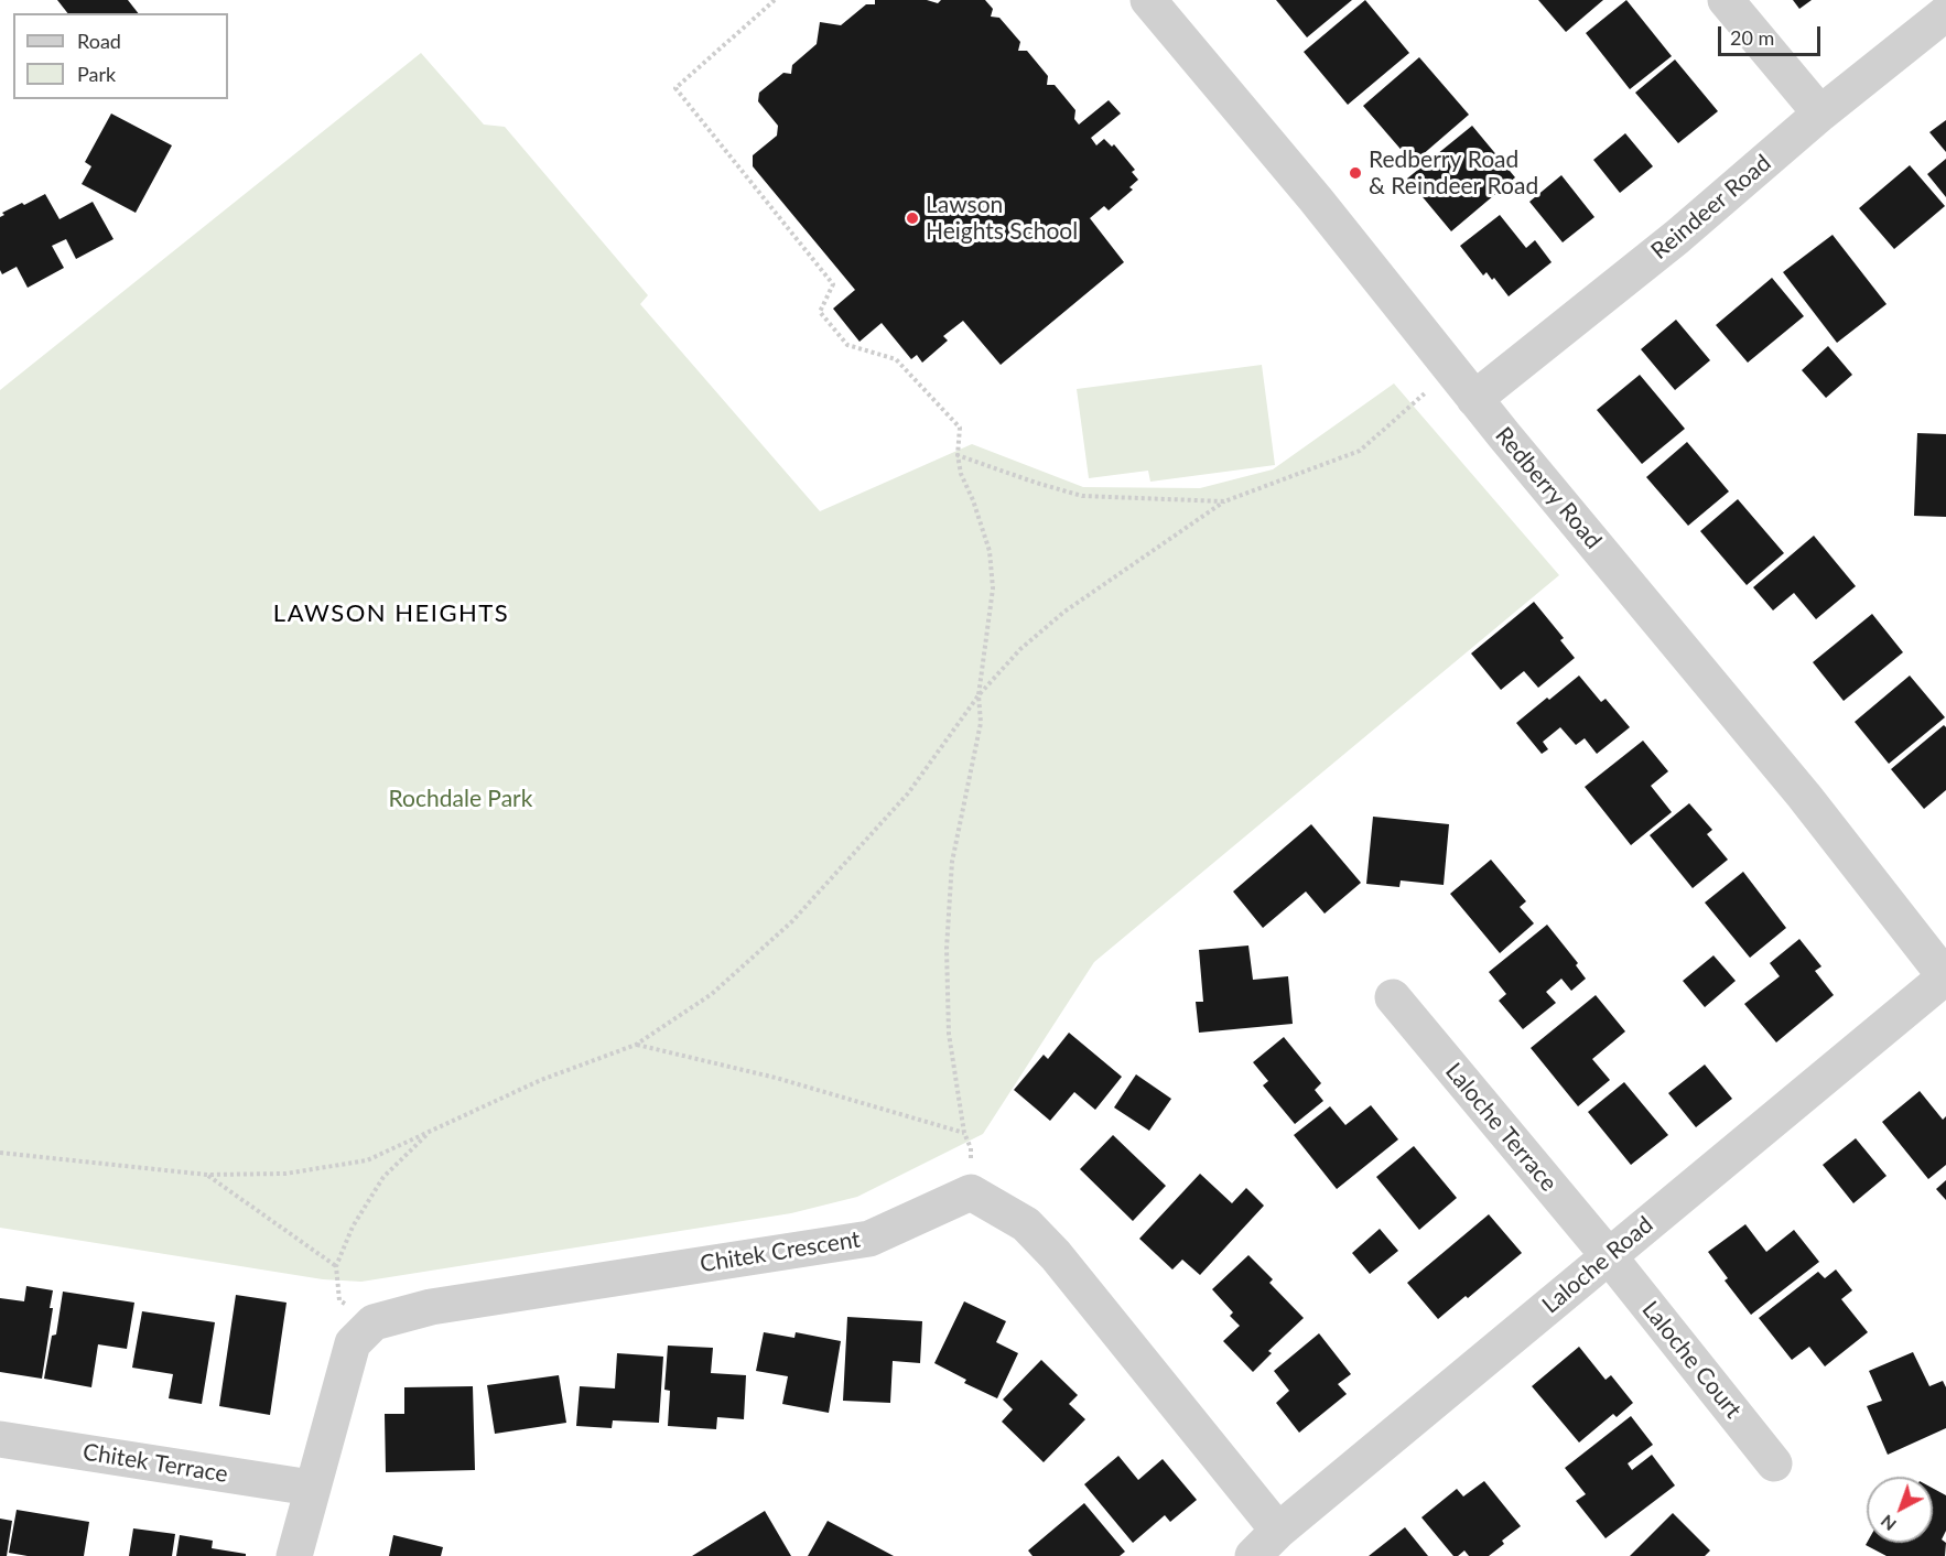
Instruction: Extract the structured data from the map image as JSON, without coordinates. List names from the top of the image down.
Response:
{
  "streets": {
    "street": [
      "Reindeer Road",
      "Redberry Road",
      "Laloche Terrace",
      "Chitek Crescent",
      "Laloche Road",
      "Laloche Court",
      "Chitek Terrace"
    ]
  },
  "crossings": [
    ["Reindeer Road", "Redberry Road"],
    ["Redberry Road", "Laloche Road"],
    ["Laloche Terrace", "Laloche Road"],
    ["Laloche Terrace", "Laloche Court"],
    ["Chitek Crescent", "Laloche Road"],
    ["Chitek Crescent", "Chitek Terrace"],
    ["Laloche Road", "Laloche Court"]
  ],
  "districts": ["LAWSON HEIGHTS"],
  "parks": ["Rochdale Park"],
  "places": ["Redberry Road & Reindeer Road", "Lawson Heights School"],
  "legend": ["Road", "Park"],
  "scale_bar": "20 m",
  "north": "bottom left"
}
